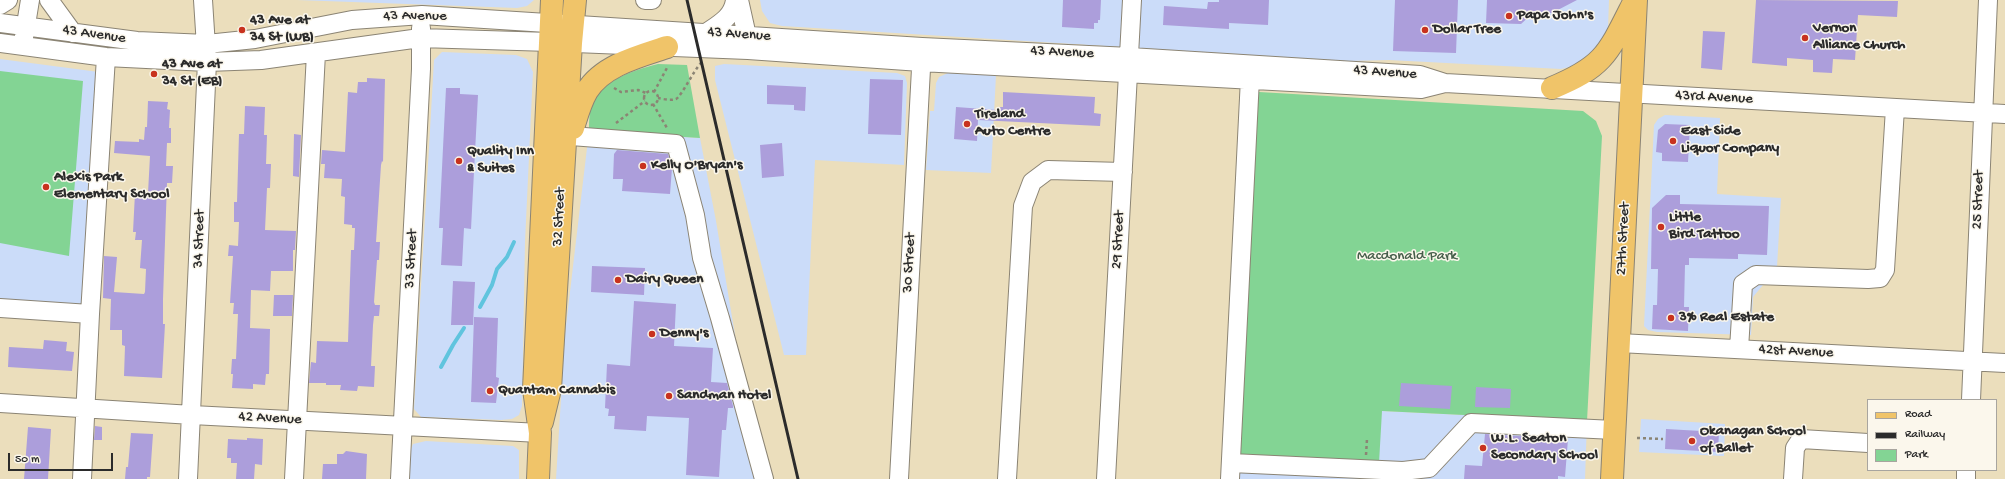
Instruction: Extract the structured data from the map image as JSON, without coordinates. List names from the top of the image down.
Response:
{
  "streets": {
    "main road": ["32 Street", "27th Street"],
    "street": [
      "43 Avenue",
      "43rd Avenue",
      "25 Street",
      "34 Street",
      "29 Street",
      "33 Street",
      "30 Street",
      "42st Avenue",
      "42 Avenue"
    ]
  },
  "crossings": [
    ["43 Avenue", "43rd Avenue"],
    ["43 Avenue", "32 Street"],
    ["43 Avenue", "34 Street"],
    ["43 Avenue", "29 Street"],
    ["43 Avenue", "33 Street"],
    ["43 Avenue", "30 Street"],
    ["43rd Avenue", "25 Street"],
    ["43rd Avenue", "27th Street"],
    ["25 Street", "42st Avenue"],
    ["32 Street", "42 Avenue"],
    ["34 Street", "42 Avenue"],
    ["27th Street", "42st Avenue"],
    ["33 Street", "42 Avenue"]
  ],
  "parks": ["Macdonald Park"],
  "places": [
    "Papa John's",
    "43 Ave at 34 St (WB)",
    "Dollar Tree",
    "Vernon Alliance Church",
    "43 Ave at 34 St (EB)",
    "Tireland Auto Centre",
    "East Side Liquor Company",
    "Quality Inn & Suites",
    "Kelly O'Bryan's",
    "Alexis Park Elementary School",
    "Little Bird Tattoo",
    "Dairy Queen",
    "3% Real Estate",
    "Denny's",
    "Quantam Cannabis",
    "Sandman Hotel",
    "Okanagan School of Ballet",
    "W.L. Seaton Secondary School"
  ],
  "legend": ["Road", "Railway", "Park"],
  "scale_bar": "50 m"
}
